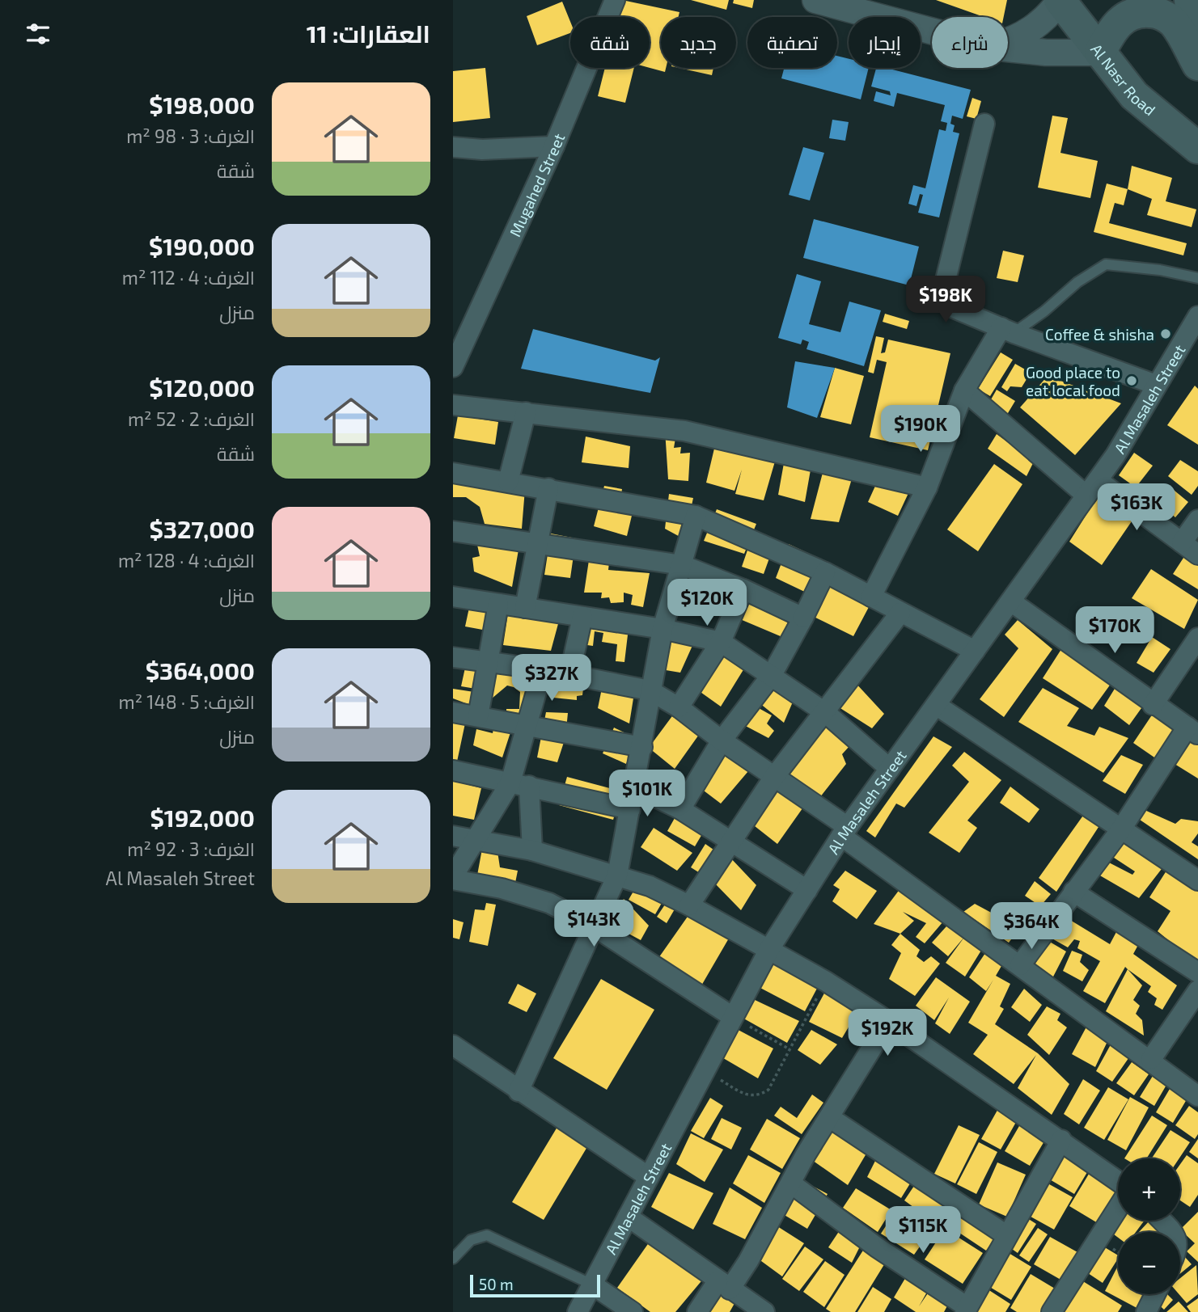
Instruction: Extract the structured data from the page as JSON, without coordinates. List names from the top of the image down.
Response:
{
  "streets": {
    "main road": ["Al Nasr Road"],
    "street": ["Mugahed Street", "Al Masaleh Street"]
  },
  "places": ["Coffee & shisha", "Good place to eat local food"],
  "scale_bar": "50 m",
  "page": {
    "heading": "العقارات: 11",
    "chip": [
      "شراء",
      "إيجار",
      "تصفية",
      "جديد",
      "شقة"
    ],
    "list": [
      {
        "name": "$198,000",
        "note": "الغرف: 3 · 98 m² · شقة"
      },
      {
        "name": "$190,000",
        "note": "الغرف: 4 · 112 m² · منزل"
      },
      {
        "name": "$120,000",
        "note": "الغرف: 2 · 52 m² · شقة"
      },
      {
        "name": "$327,000",
        "note": "الغرف: 4 · 128 m² · منزل"
      },
      {
        "name": "$364,000",
        "note": "الغرف: 5 · 148 m² · منزل"
      },
      {
        "name": "$192,000",
        "note": "الغرف: 3 · 92 m² · Al Masaleh Street"
      }
    ],
    "price": [
      "$198K",
      "$190K",
      "$163K",
      "$120K",
      "$170K",
      "$327K",
      "$101K",
      "$143K",
      "$364K",
      "$192K",
      "$115K"
    ],
    "map_buttons": ["+", "−"],
    "scale": "50 m"
  }
}
